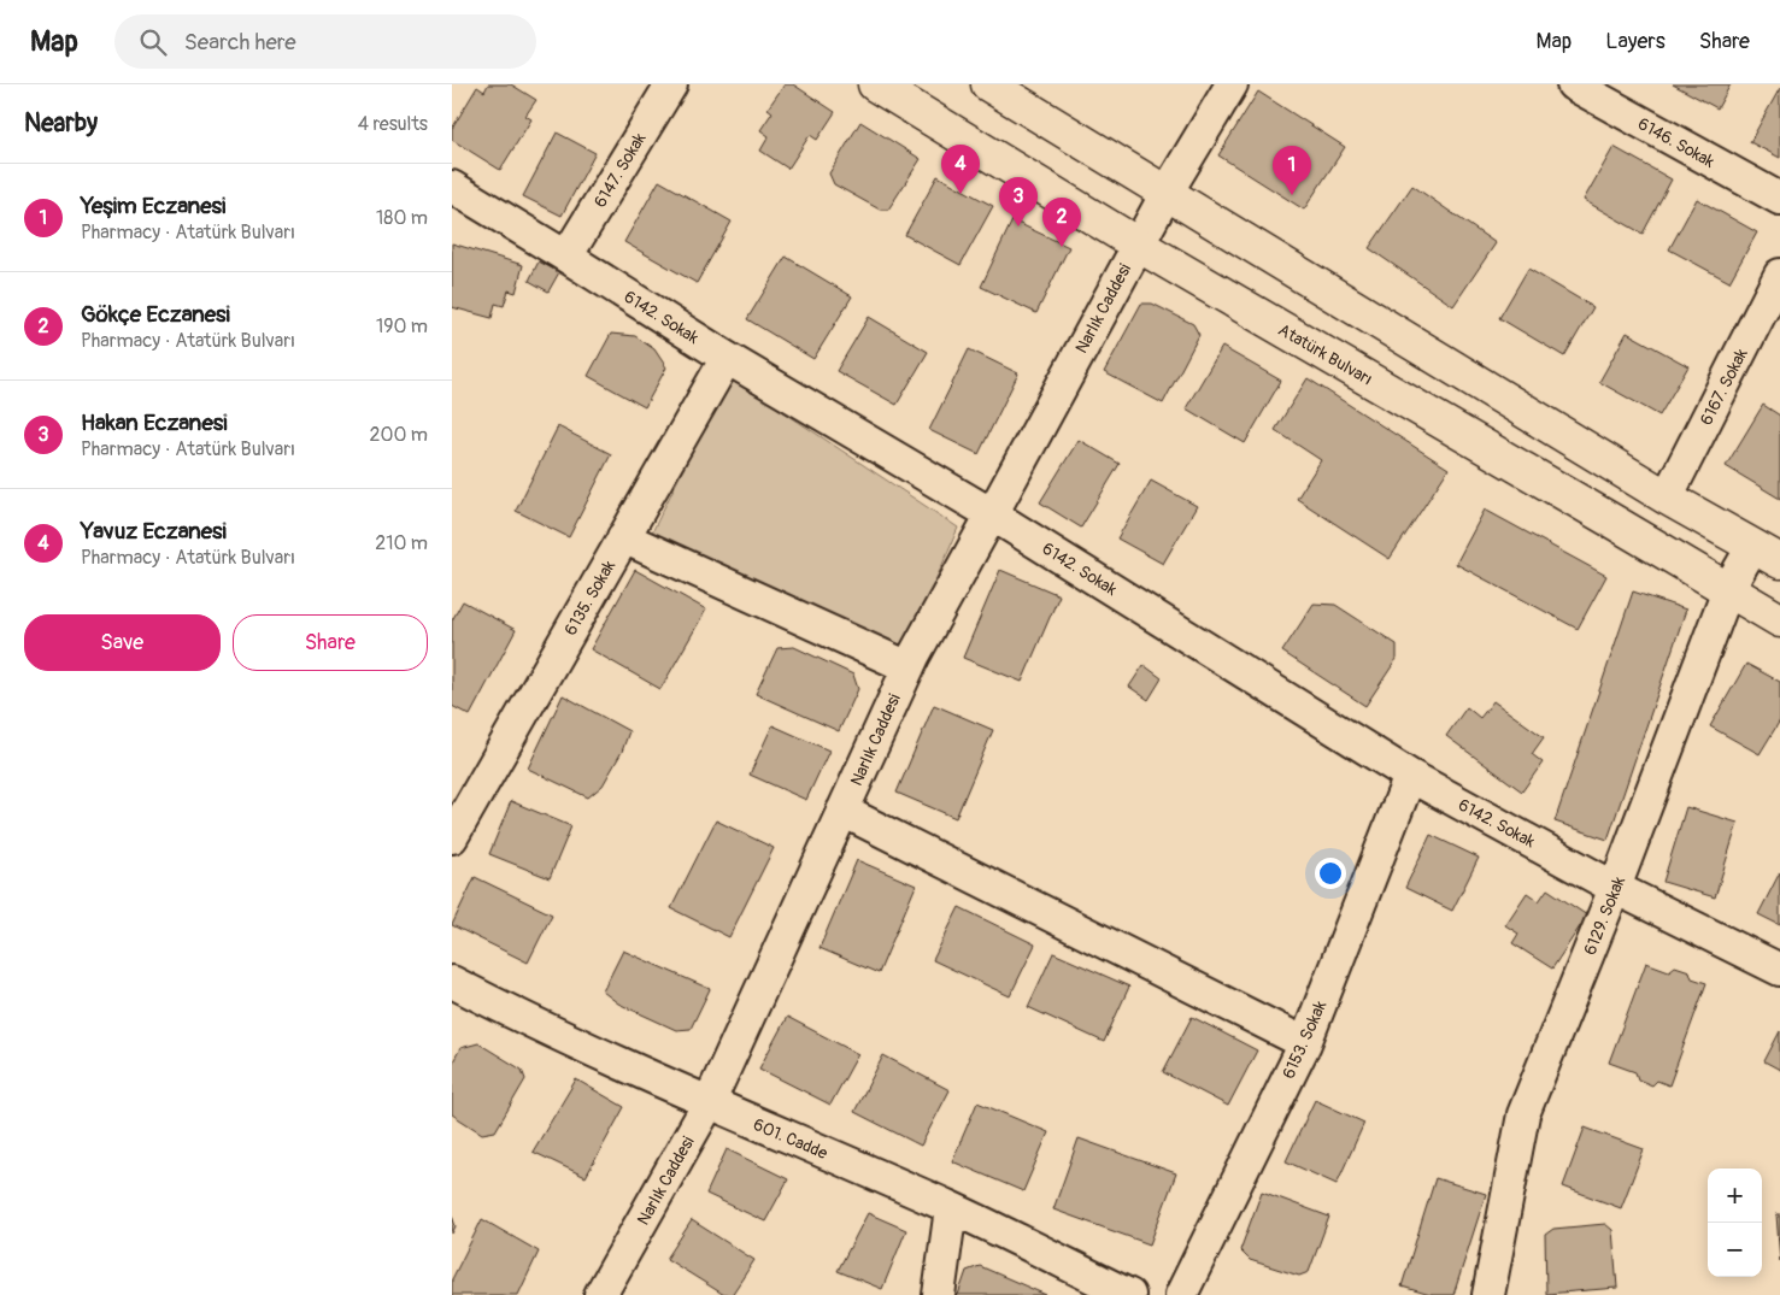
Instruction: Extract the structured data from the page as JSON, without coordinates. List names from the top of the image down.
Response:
{
  "streets": {
    "main road": ["Atatürk Bulvarı"],
    "street": [
      "6146. Sokak",
      "6147. Sokak",
      "Narlık Caddesi",
      "6142. Sokak",
      "6167. Sokak",
      "6135. Sokak",
      "6129. Sokak",
      "6153. Sokak",
      "601. Cadde"
    ]
  },
  "crossings": [
    ["6147. Sokak", "6142. Sokak"],
    ["Narlık Caddesi", "6142. Sokak"],
    ["Narlık Caddesi", "Atatürk Bulvarı"],
    ["Narlık Caddesi", "601. Cadde"],
    ["6142. Sokak", "6135. Sokak"],
    ["6142. Sokak", "6129. Sokak"],
    ["6142. Sokak", "6153. Sokak"],
    ["Atatürk Bulvarı", "6129. Sokak"]
  ],
  "page": {
    "header": "Map",
    "search": "Search here",
    "nav": ["Map", "Layers", "Share"],
    "heading": ["Nearby", "4 results"],
    "pins": [
      "4",
      "1",
      "3",
      "2"
    ],
    "list": [
      {
        "mark": "1",
        "name": "Yeşim Eczanesi",
        "note": "Pharmacy · Atatürk Bulvarı",
        "value": "180 m"
      },
      {
        "mark": "2",
        "name": "Gökçe Eczanesi",
        "note": "Pharmacy · Atatürk Bulvarı",
        "value": "190 m"
      },
      {
        "mark": "3",
        "name": "Hakan Eczanesi",
        "note": "Pharmacy · Atatürk Bulvarı",
        "value": "200 m"
      },
      {
        "mark": "4",
        "name": "Yavuz Eczanesi",
        "note": "Pharmacy · Atatürk Bulvarı",
        "value": "210 m"
      }
    ],
    "buttons": ["Save", "Share"],
    "map_buttons": ["+", "−"]
  }
}
